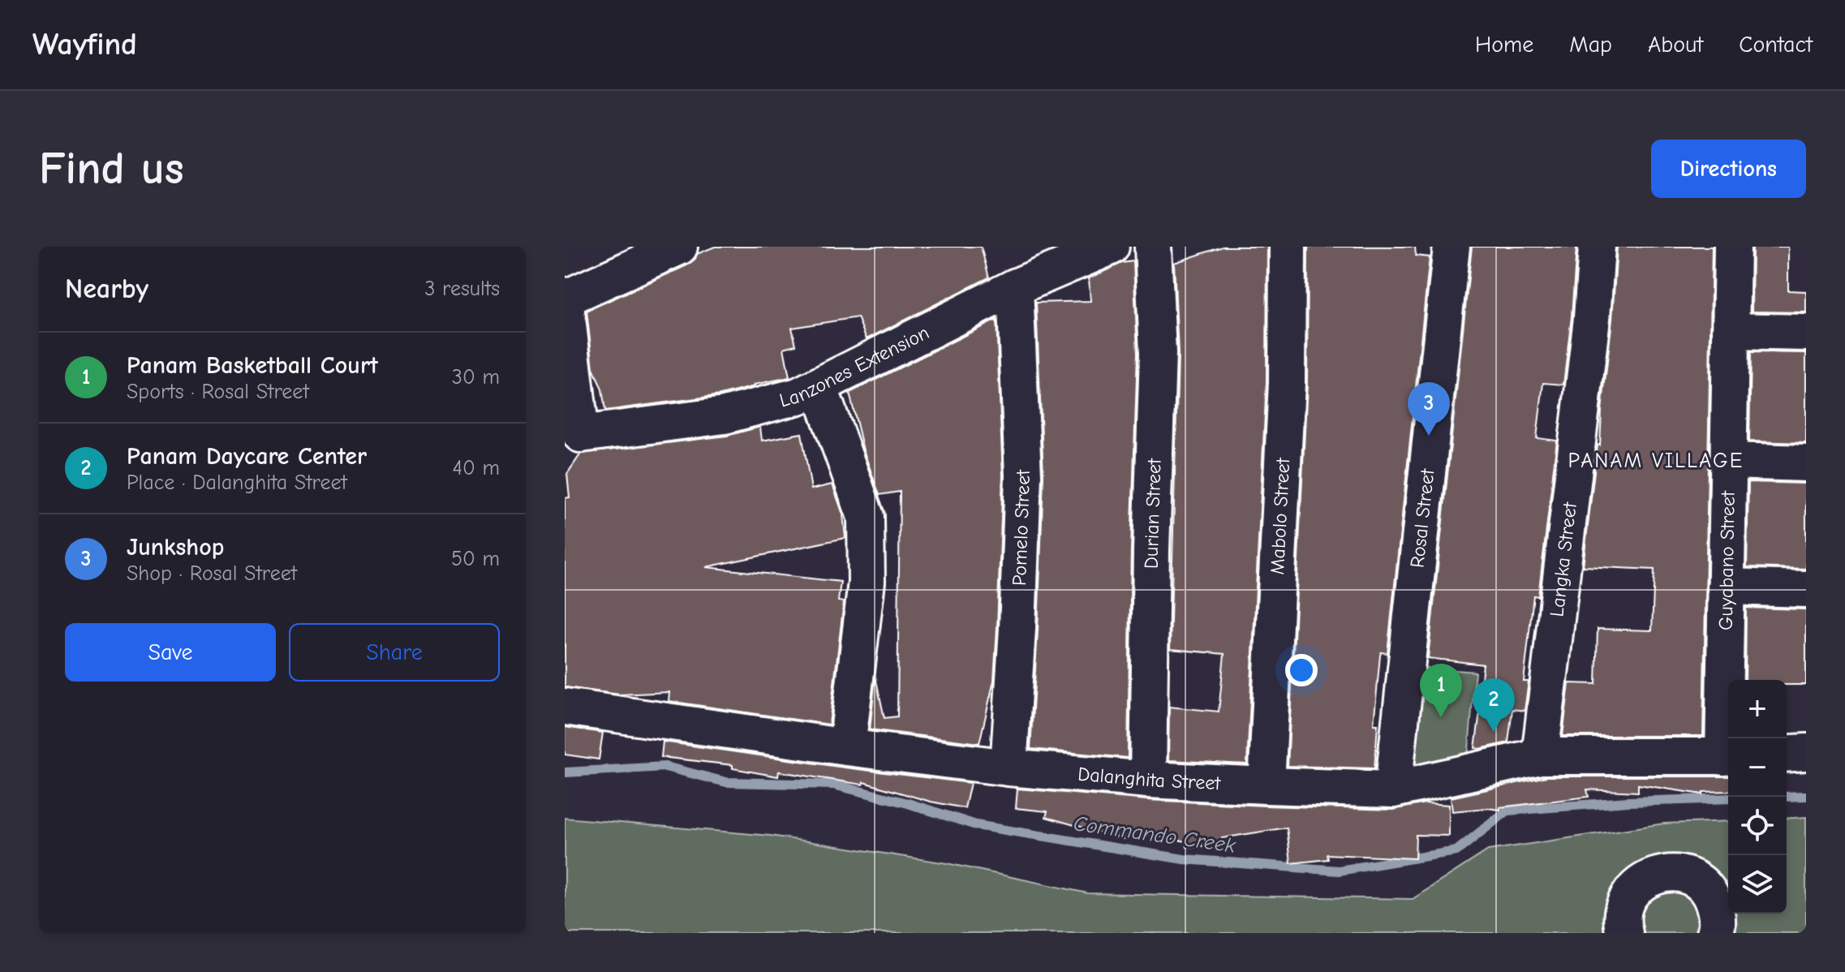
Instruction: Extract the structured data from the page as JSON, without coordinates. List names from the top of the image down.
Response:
{
  "streets": {
    "street": [
      "Lanzones Extension",
      "Durian Street",
      "Mabolo Street",
      "Rosal Street",
      "Pomelo Street",
      "Langka Street",
      "Guyabano Street",
      "Dalanghita Street"
    ]
  },
  "crossings": [
    ["Lanzones Extension", "Pomelo Street"],
    ["Durian Street", "Dalanghita Street"],
    ["Mabolo Street", "Dalanghita Street"],
    ["Rosal Street", "Dalanghita Street"],
    ["Pomelo Street", "Dalanghita Street"],
    ["Langka Street", "Dalanghita Street"],
    ["Guyabano Street", "Dalanghita Street"]
  ],
  "districts": ["PANAM VILLAGE"],
  "water": ["Commando Creek"],
  "page": {
    "header": "Wayfind",
    "nav": [
      "Home",
      "Map",
      "About",
      "Contact"
    ],
    "buttons": [
      "Directions",
      ["Save", "Share"]
    ],
    "title": "Find us",
    "heading": ["Nearby", "3 results"],
    "list": [
      {
        "mark": "1",
        "name": "Panam Basketball Court",
        "note": "Sports · Rosal Street",
        "value": "30 m"
      },
      {
        "mark": "2",
        "name": "Panam Daycare Center",
        "note": "Place · Dalanghita Street",
        "value": "40 m"
      },
      {
        "mark": "3",
        "name": "Junkshop",
        "note": "Shop · Rosal Street",
        "value": "50 m"
      }
    ],
    "pins": ["3", "1", "2"],
    "map_buttons": ["+", "−"]
  }
}
